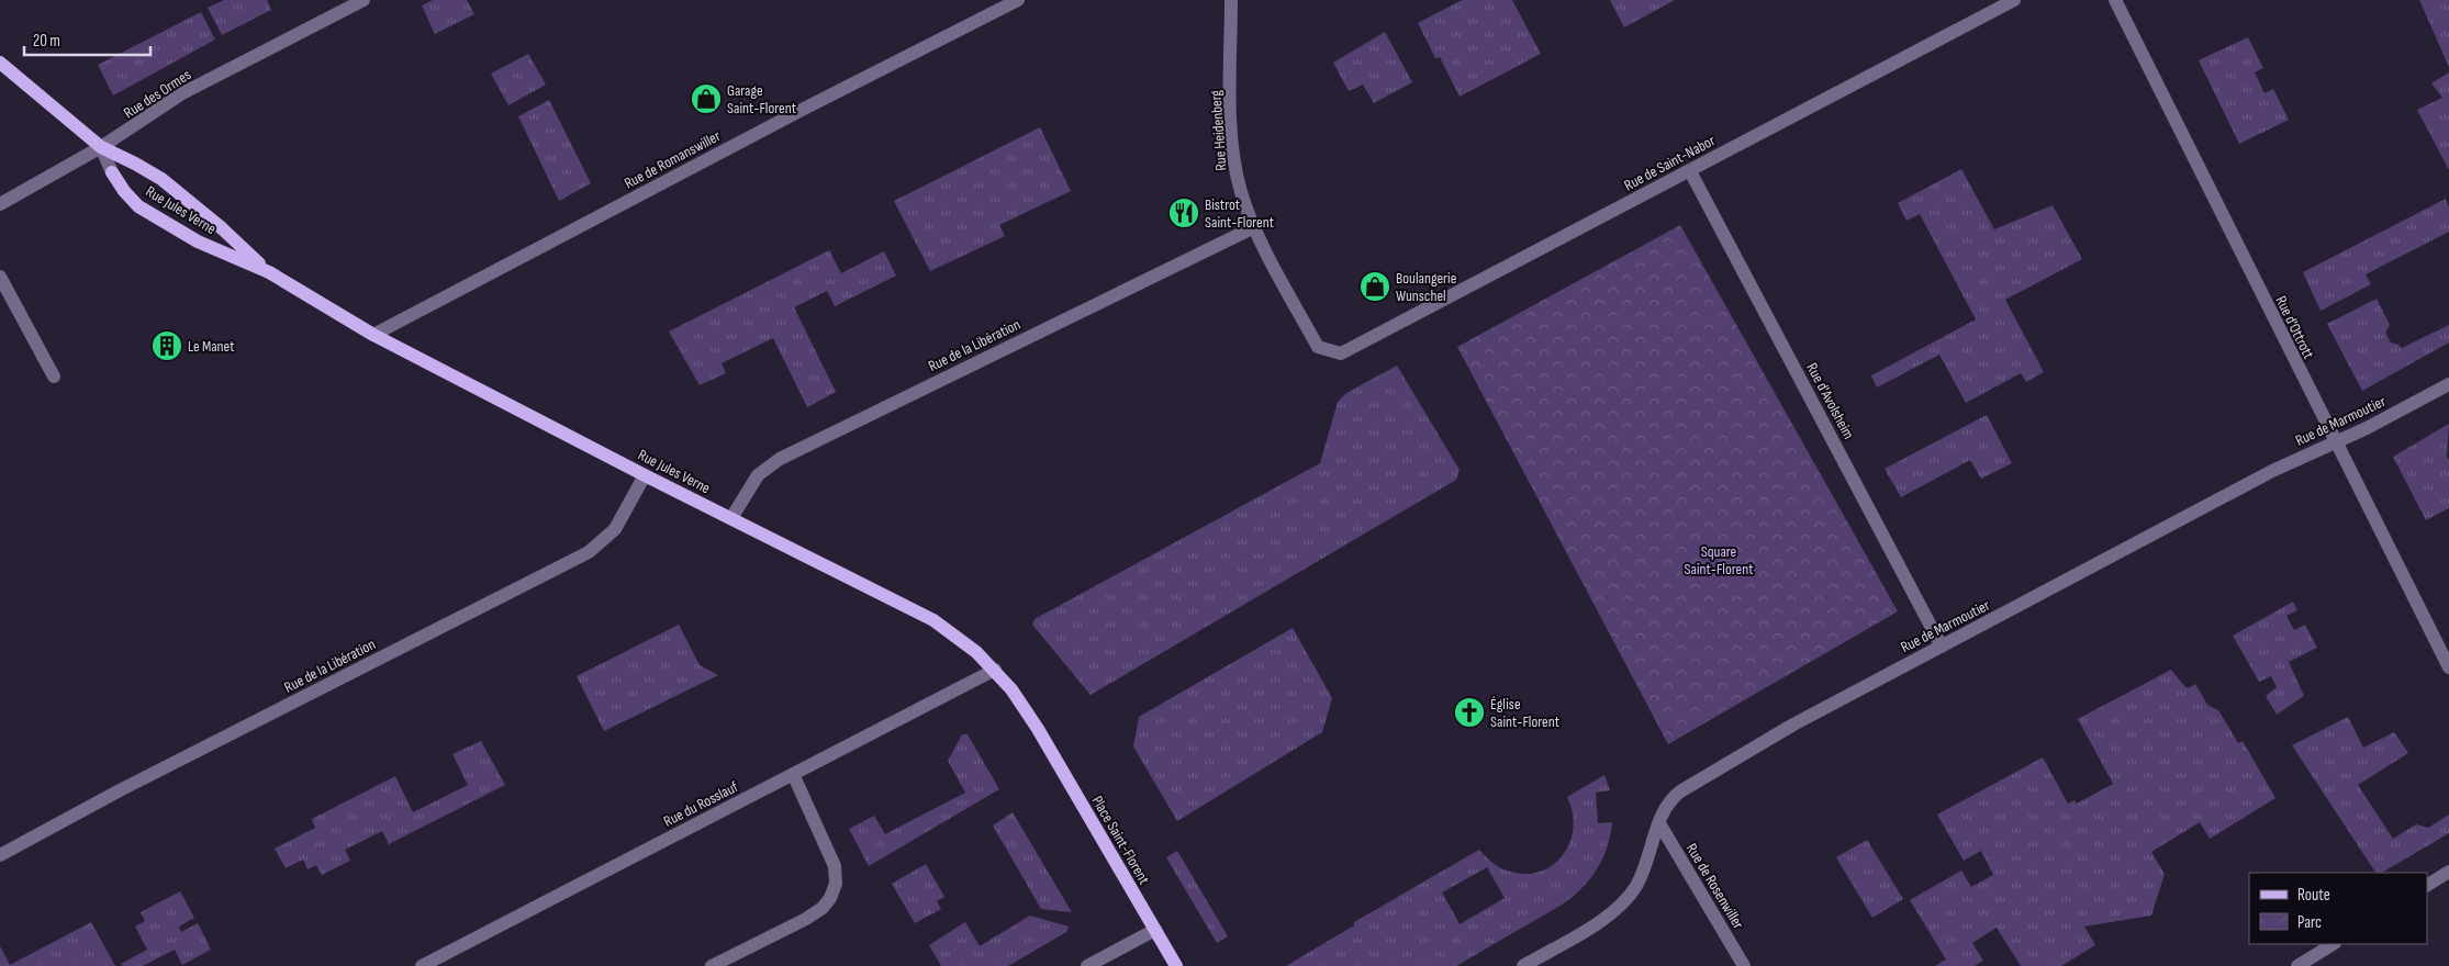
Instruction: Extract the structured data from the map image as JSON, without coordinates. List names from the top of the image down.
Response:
{
  "streets": {
    "main road": ["Rue Jules Verne", "Place Saint-Florent"],
    "street": [
      "Rue des Ormes",
      "Rue Heidenberg",
      "Rue de Romanswiller",
      "Rue de Saint-Nabor",
      "Rue d'Ottrott",
      "Rue de la Libération",
      "Rue d'Avolsheim",
      "Rue de Marmoutier",
      "Rue du Rosslauf",
      "Rue de Rosenwiller"
    ]
  },
  "crossings": [
    ["Rue des Ormes", "Rue Jules Verne"],
    ["Rue Heidenberg", "Rue de Saint-Nabor"],
    ["Rue Heidenberg", "Rue de la Libération"],
    ["Rue de Romanswiller", "Rue Jules Verne"],
    ["Rue de Saint-Nabor", "Rue d'Avolsheim"],
    ["Rue Jules Verne", "Rue de la Libération"],
    ["Rue Jules Verne", "Rue du Rosslauf"],
    ["Rue Jules Verne", "Place Saint-Florent"],
    ["Rue d'Ottrott", "Rue de Marmoutier"],
    ["Rue d'Avolsheim", "Rue de Marmoutier"],
    ["Rue de Marmoutier", "Rue de Rosenwiller"]
  ],
  "parks": ["Square Saint-Florent"],
  "places": {
    "shop": ["Garage Saint-Florent", "Boulangerie Wunschel"],
    "restaurant": ["Bistrot Saint-Florent"],
    "building": ["Le Manet"],
    "church": ["Église Saint-Florent"]
  },
  "legend": ["Route", "Parc"],
  "scale_bar": "20 m"
}
